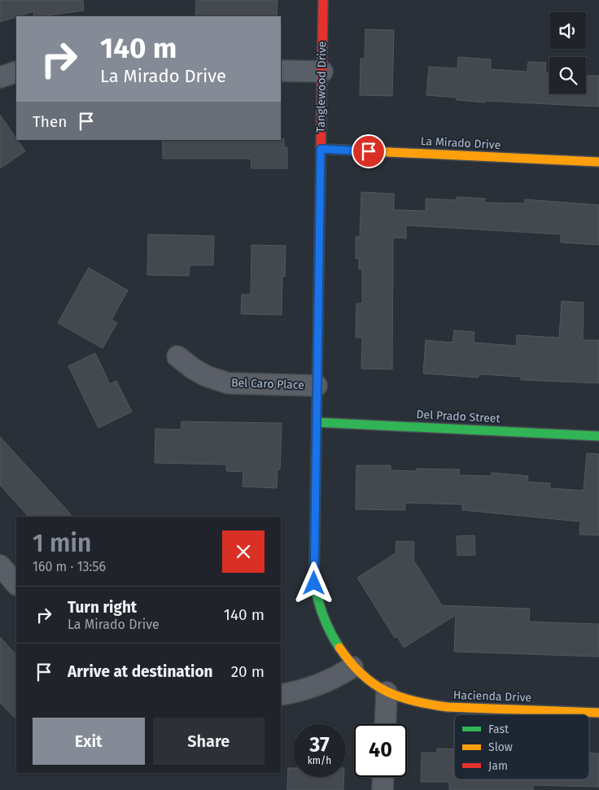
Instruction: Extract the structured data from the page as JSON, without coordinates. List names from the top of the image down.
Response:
{
  "streets": {
    "street": [
      "Tanglewood Drive",
      "La Mirado Drive",
      "Bel Caro Place",
      "Del Prado Street",
      "Hacienda Drive"
    ]
  },
  "crossings": [
    ["Tanglewood Drive", "La Mirado Drive"],
    ["Tanglewood Drive", "Bel Caro Place"],
    ["Tanglewood Drive", "Del Prado Street"],
    ["Tanglewood Drive", "Hacienda Drive"]
  ],
  "legend": ["Fast", "Slow", "Jam"],
  "page": {
    "turn": ["140 m", "La Mirado Drive"],
    "then": "Then",
    "heading": ["1 min", "160 m · 13:56"],
    "list": [
      {
        "name": "Turn right",
        "note": "La Mirado Drive",
        "value": "140 m"
      },
      {
        "name": "Arrive at destination",
        "value": "20 m"
      }
    ],
    "buttons": ["Exit", "Share"],
    "speed": "37 km/h",
    "limit": "40"
  }
}
